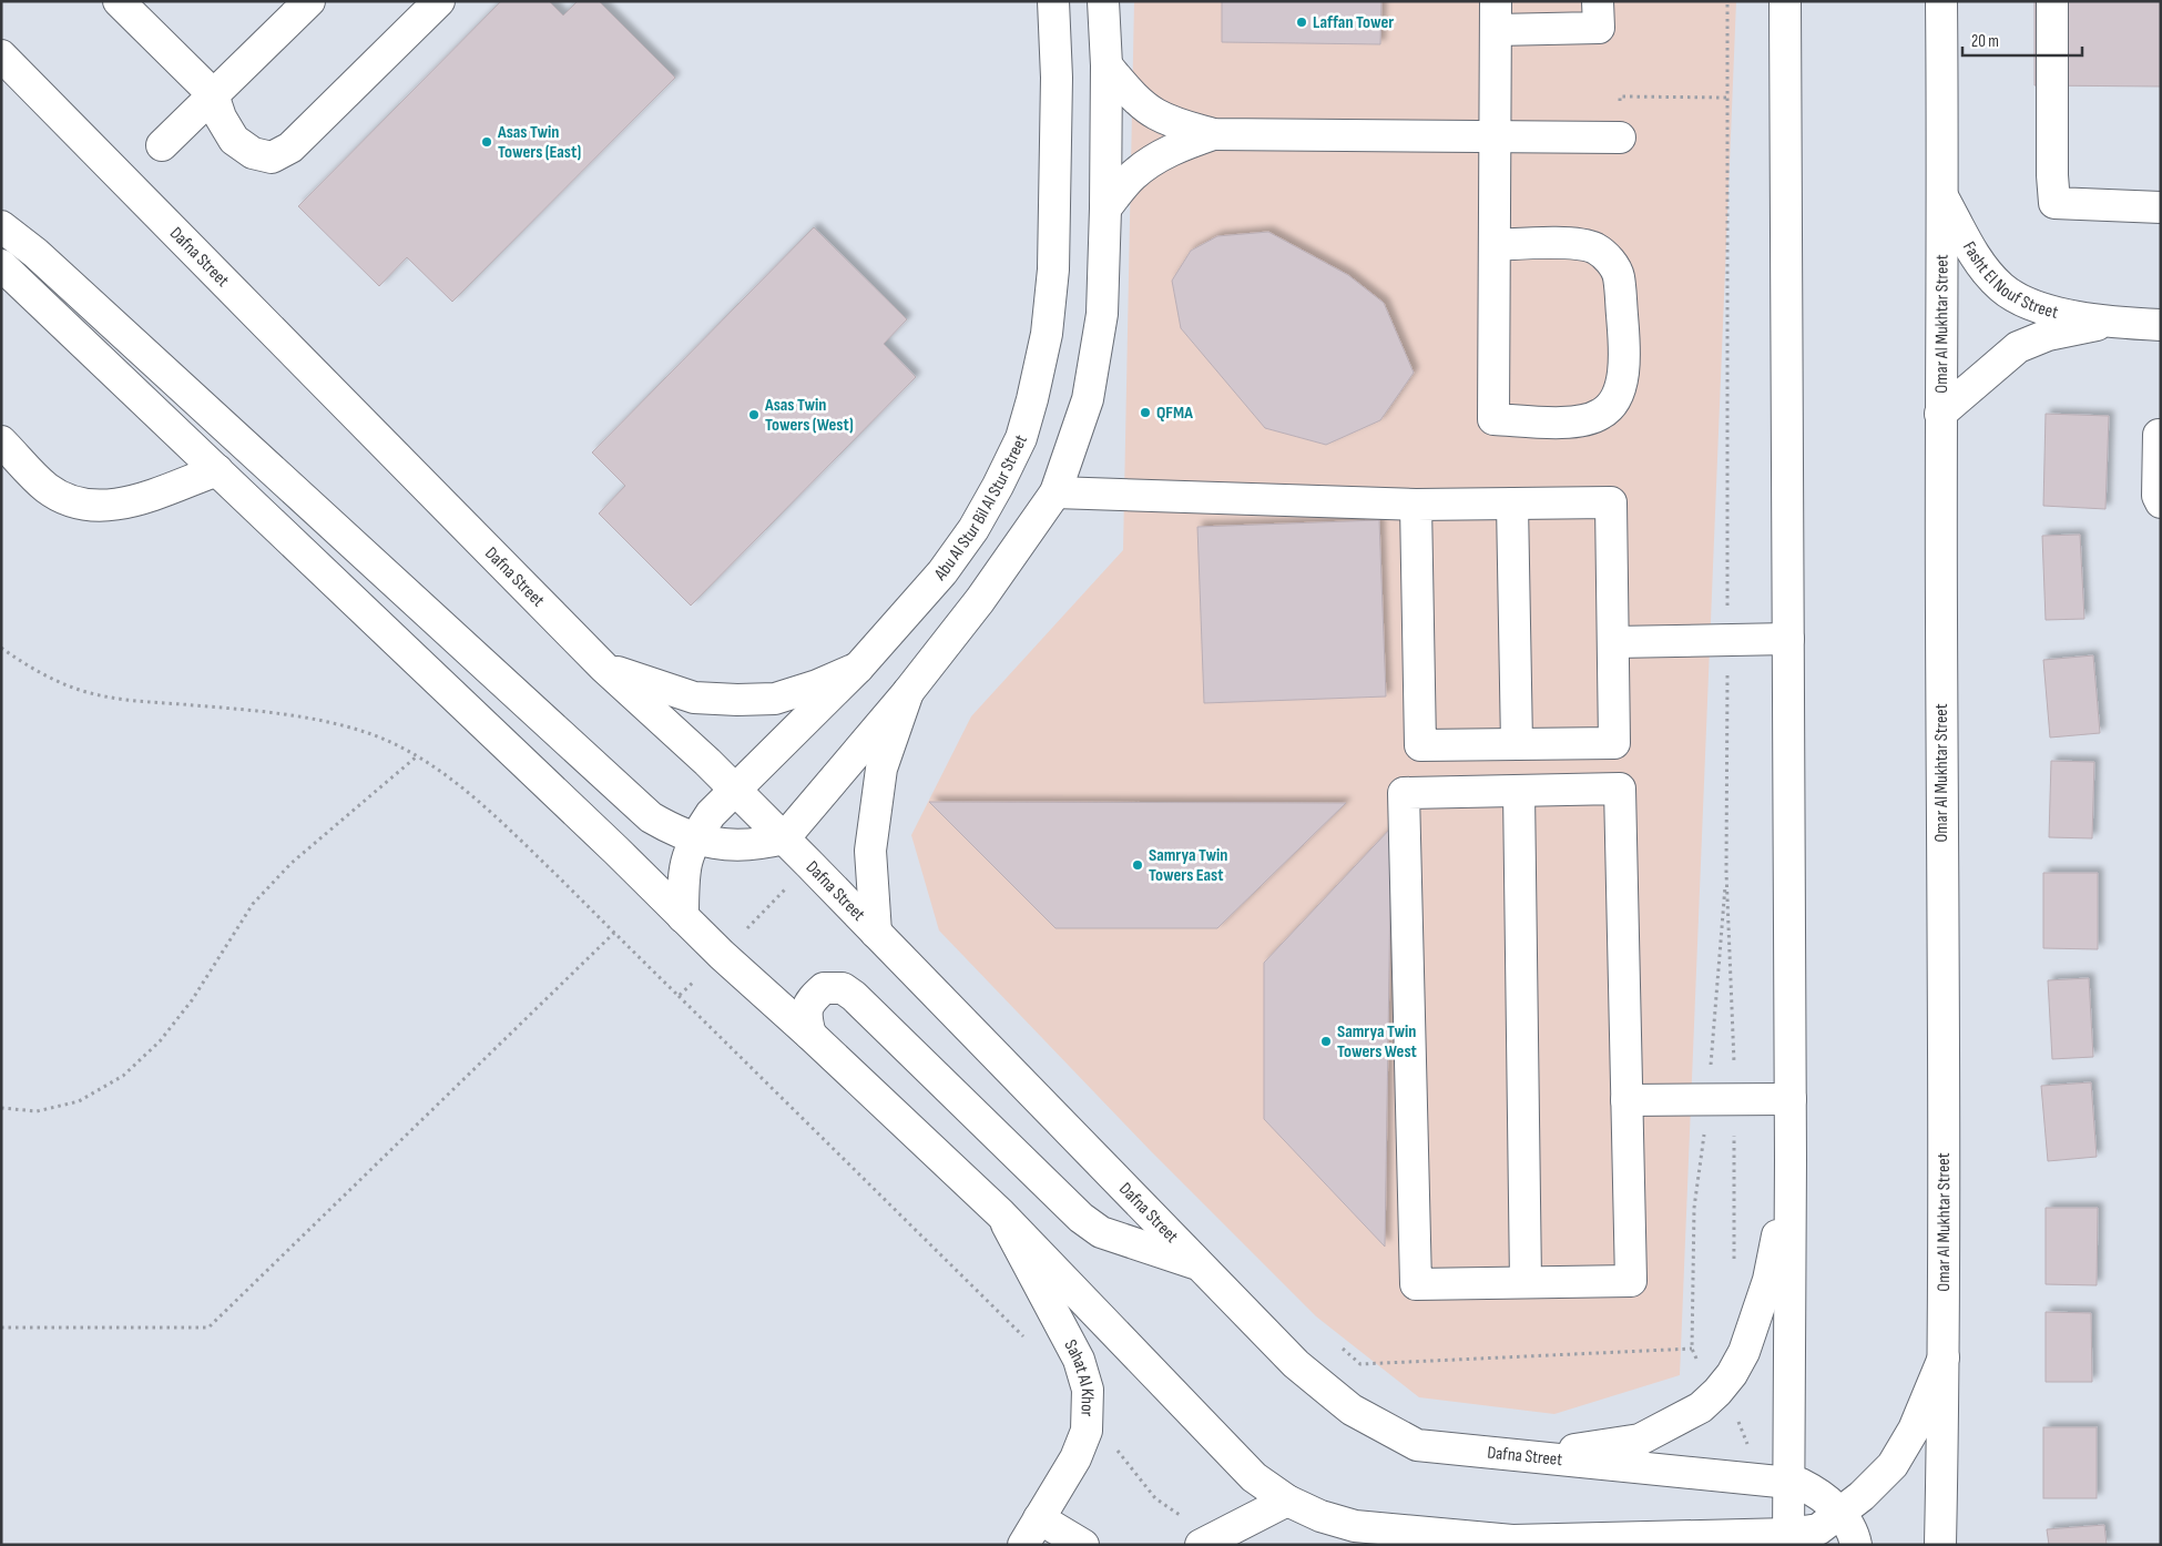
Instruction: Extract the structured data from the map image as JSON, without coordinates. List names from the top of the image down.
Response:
{
  "streets": {
    "main road": [
      "Dafna Street",
      "Fasht El Nouf Street",
      "Omar Al Mukhtar Street",
      "Abu Al Stur Bil Al Stur Street",
      "Sahat Al Khor"
    ]
  },
  "crossings": [
    ["Dafna Street", "Abu Al Stur Bil Al Stur Street"],
    ["Fasht El Nouf Street", "Omar Al Mukhtar Street"]
  ],
  "places": [
    "Laffan Tower",
    "Asas Twin Towers (East)",
    "QFMA",
    "Asas Twin Towers (West)",
    "Samrya Twin Towers East",
    "Samrya Twin Towers West"
  ],
  "scale_bar": "20 m"
}
